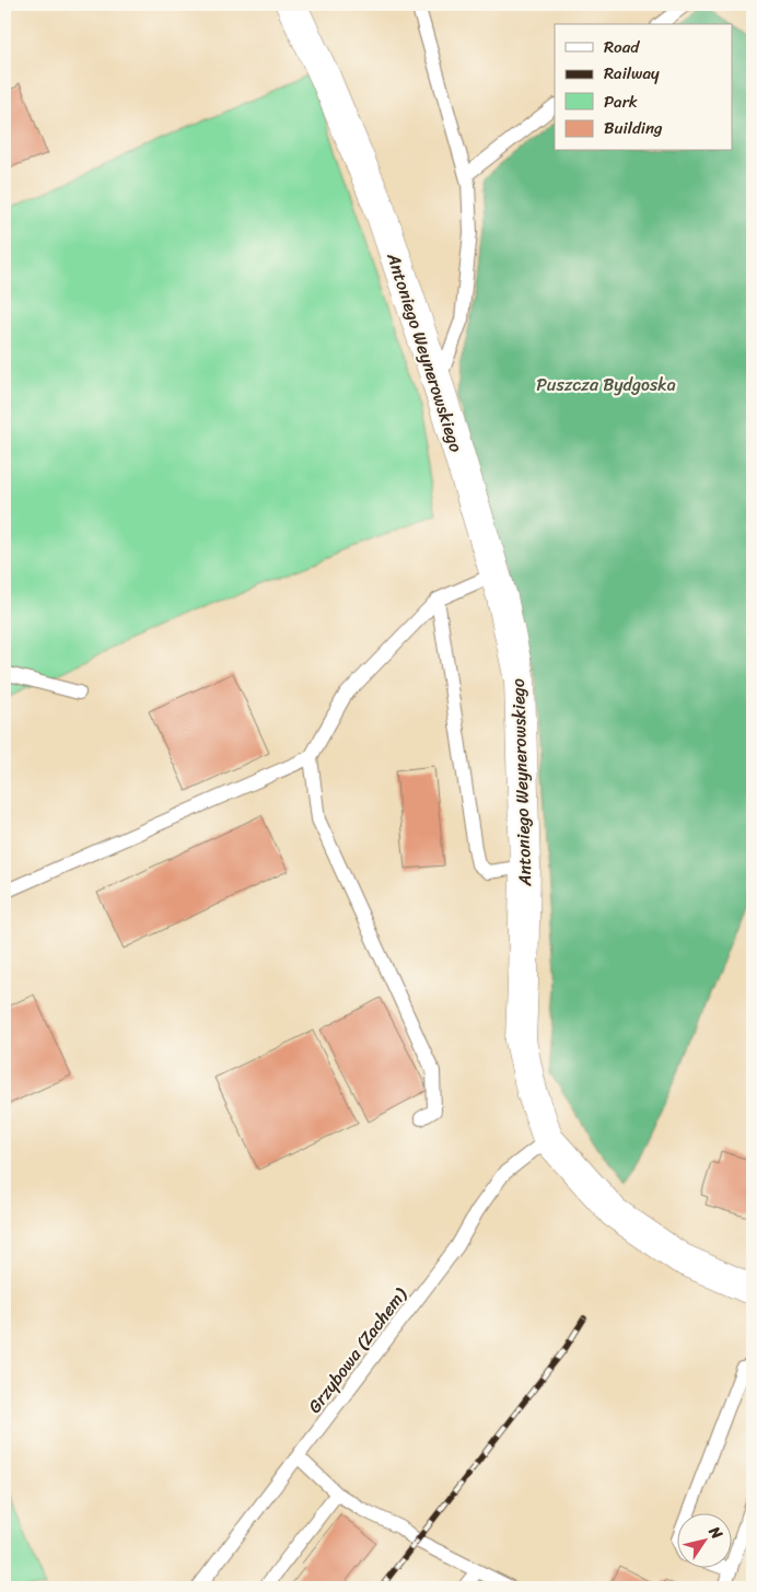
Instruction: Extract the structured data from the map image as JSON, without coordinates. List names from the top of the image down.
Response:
{
  "streets": {
    "street": ["Antoniego Weynerowskiego"],
    "lane": ["Grzybowa (Zachem)"]
  },
  "crossings": [
    ["Antoniego Weynerowskiego", "Grzybowa (Zachem)"]
  ],
  "parks": ["Puszcza Bydgoska"],
  "legend": [
    "Road",
    "Railway",
    "Park",
    "Building"
  ],
  "north": "top right"
}
